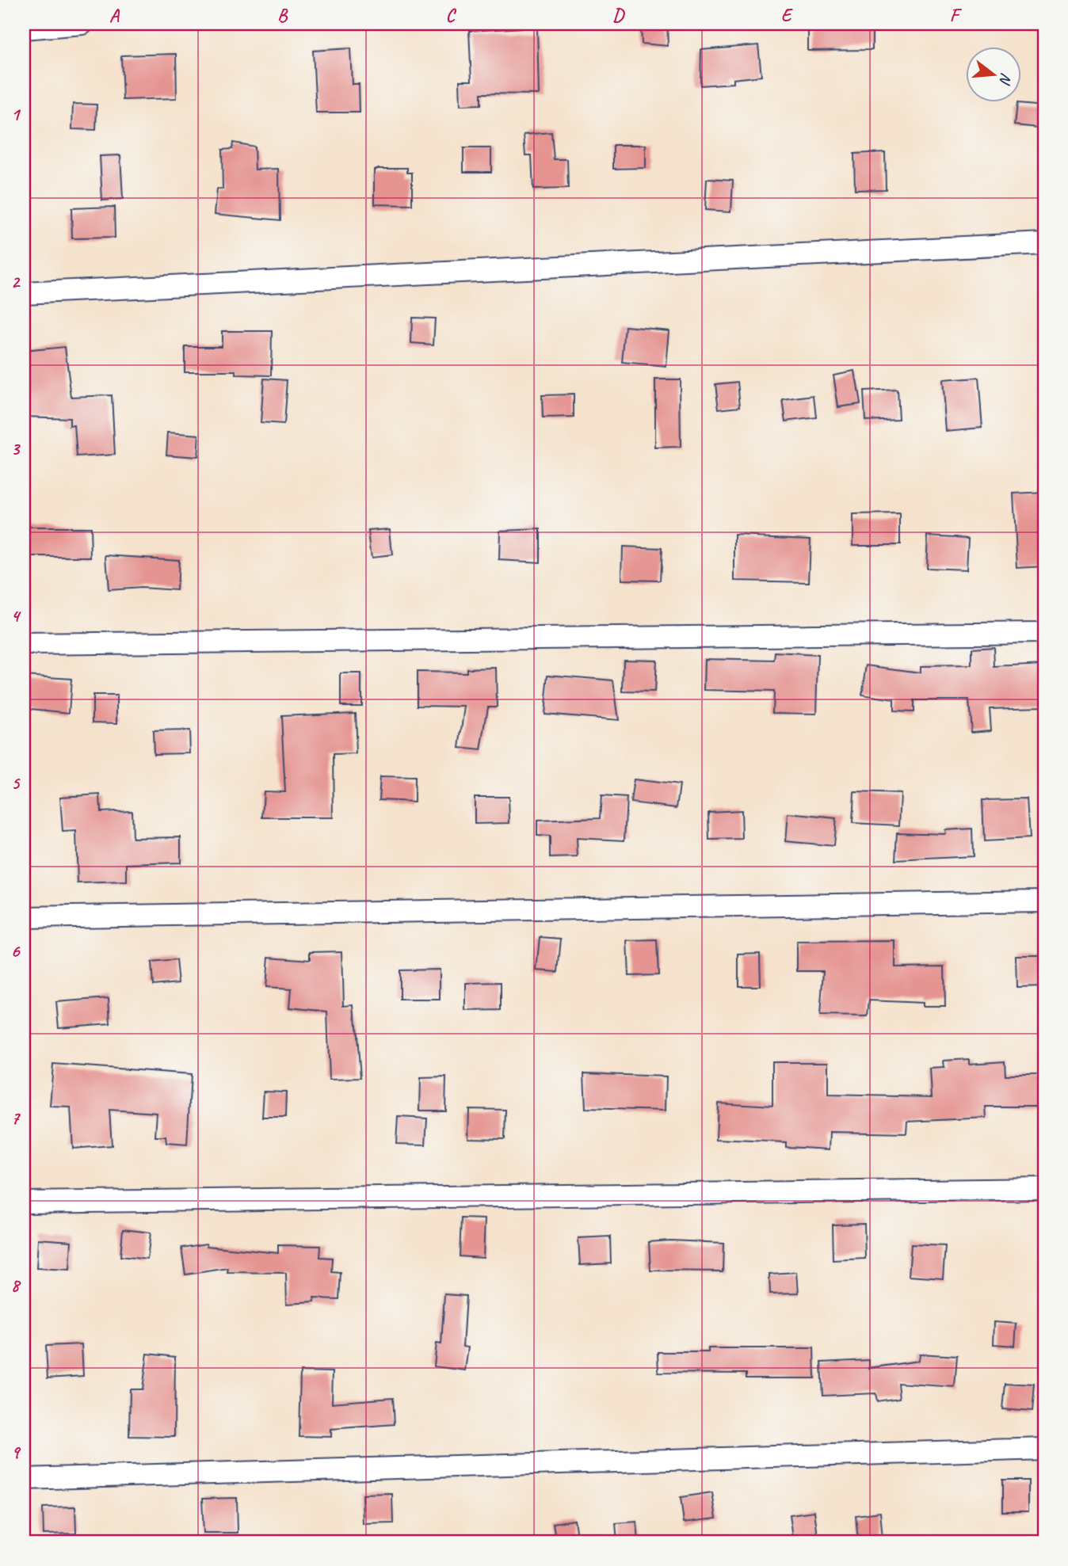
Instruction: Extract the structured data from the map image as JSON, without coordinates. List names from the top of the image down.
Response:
{
  "north": "right",
  "grid": {
    "columns": [
      "A",
      "B",
      "C",
      "D",
      "E",
      "F"
    ],
    "rows": [
      "1",
      "2",
      "3",
      "4",
      "5",
      "6",
      "7",
      "8",
      "9"
    ]
  }
}
